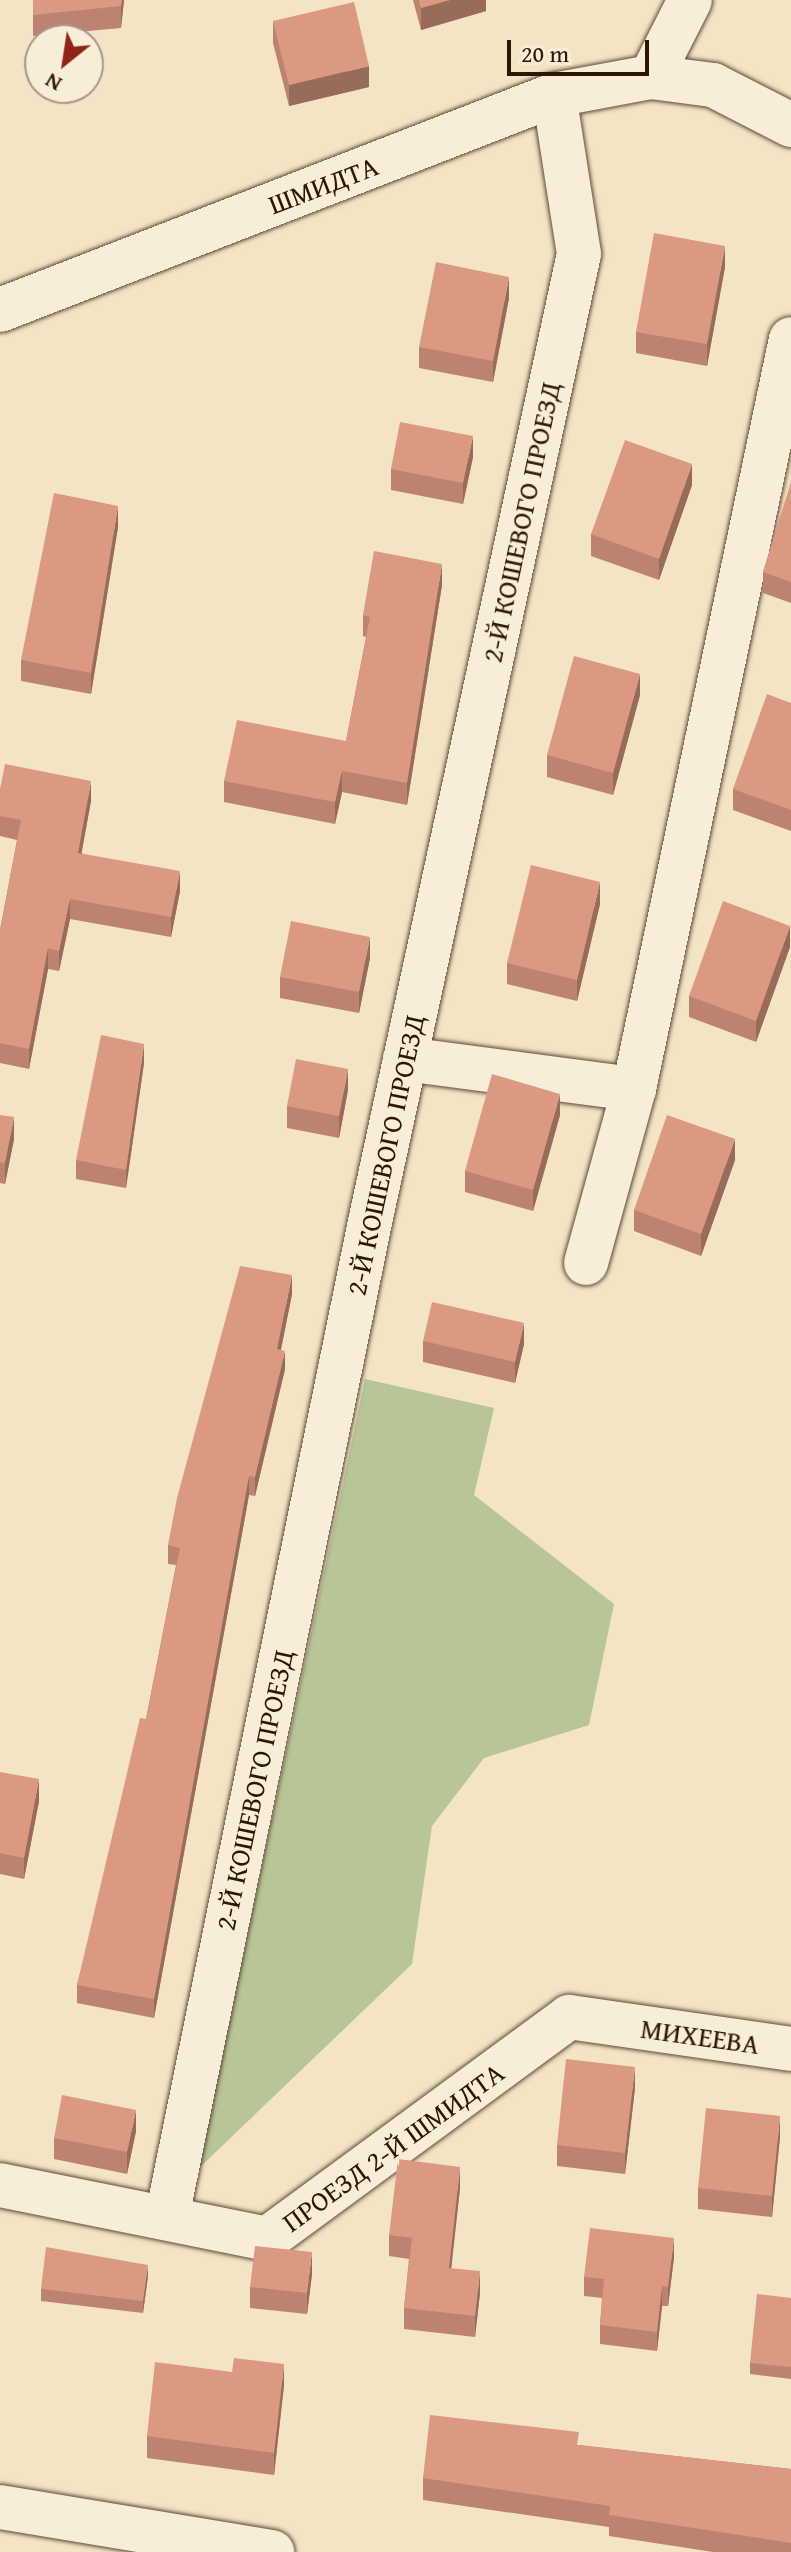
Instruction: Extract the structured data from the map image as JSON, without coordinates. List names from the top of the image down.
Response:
{
  "streets": {
    "street": [
      "ШМИДТА",
      "2-Й КОШЕВОГО ПРОЕЗД",
      "МИХЕЕВА",
      "ПРОЕЗД 2-Й ШМИДТА"
    ]
  },
  "crossings": [
    ["ШМИДТА", "2-Й КОШЕВОГО ПРОЕЗД"],
    ["2-Й КОШЕВОГО ПРОЕЗД", "ПРОЕЗД 2-Й ШМИДТА"],
    ["МИХЕЕВА", "ПРОЕЗД 2-Й ШМИДТА"]
  ],
  "scale_bar": "20 m",
  "north": "bottom left"
}
